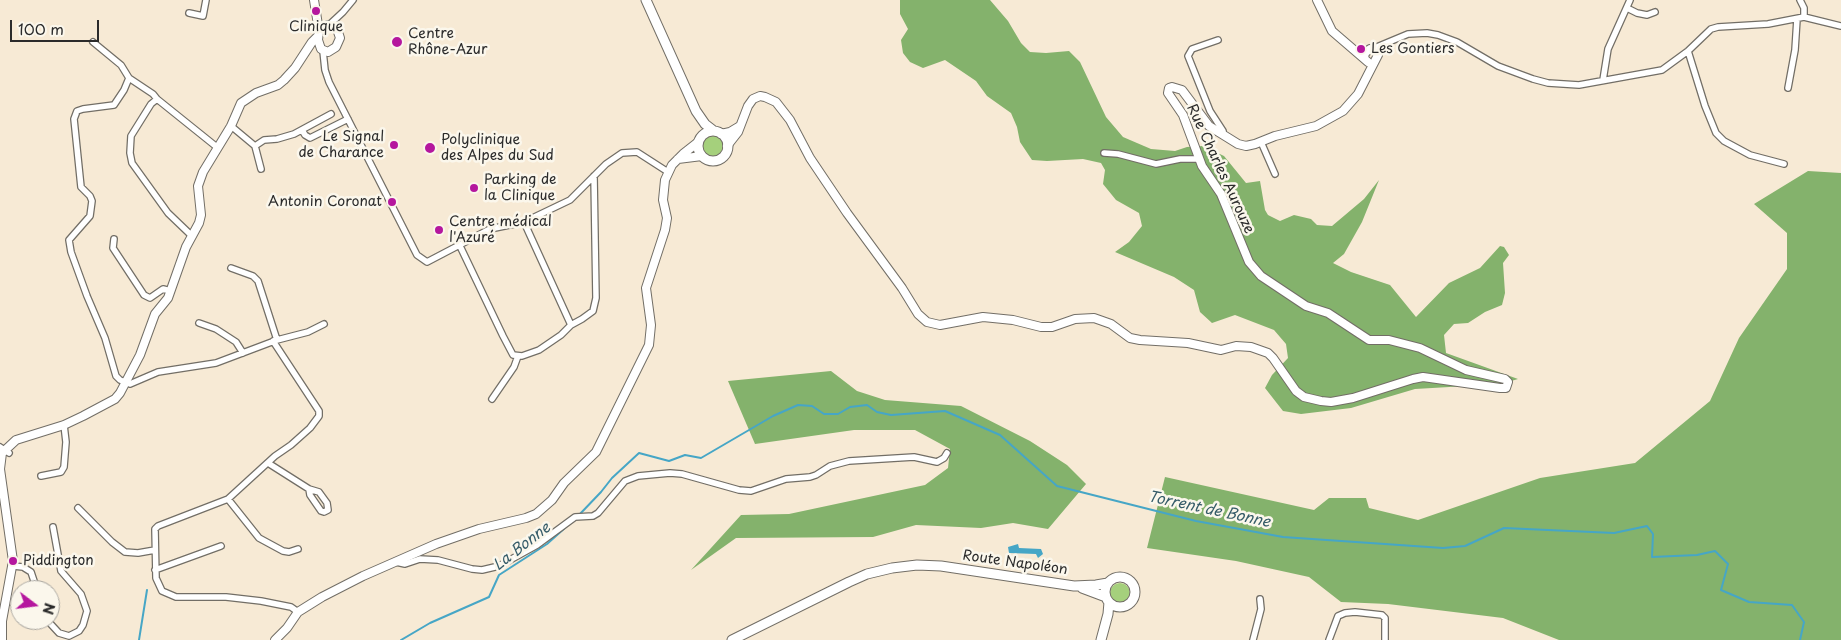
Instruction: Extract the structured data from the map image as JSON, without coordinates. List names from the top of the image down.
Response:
{
  "streets": {
    "main road": ["Route Napoléon"],
    "street": ["Rue Charles Aurouze"]
  },
  "water": ["Torrent de Bonne", "La Bonne"],
  "places": [
    "Clinique",
    "Centre Rhône-Azur",
    "Les Gontiers",
    "Le Signal de Charance",
    "Polyclinique des Alpes du Sud",
    "Parking de la Clinique",
    "Antonin Coronat",
    "Centre médical l'Azuré",
    "Piddington"
  ],
  "scale_bar": "100 m",
  "north": "right"
}
